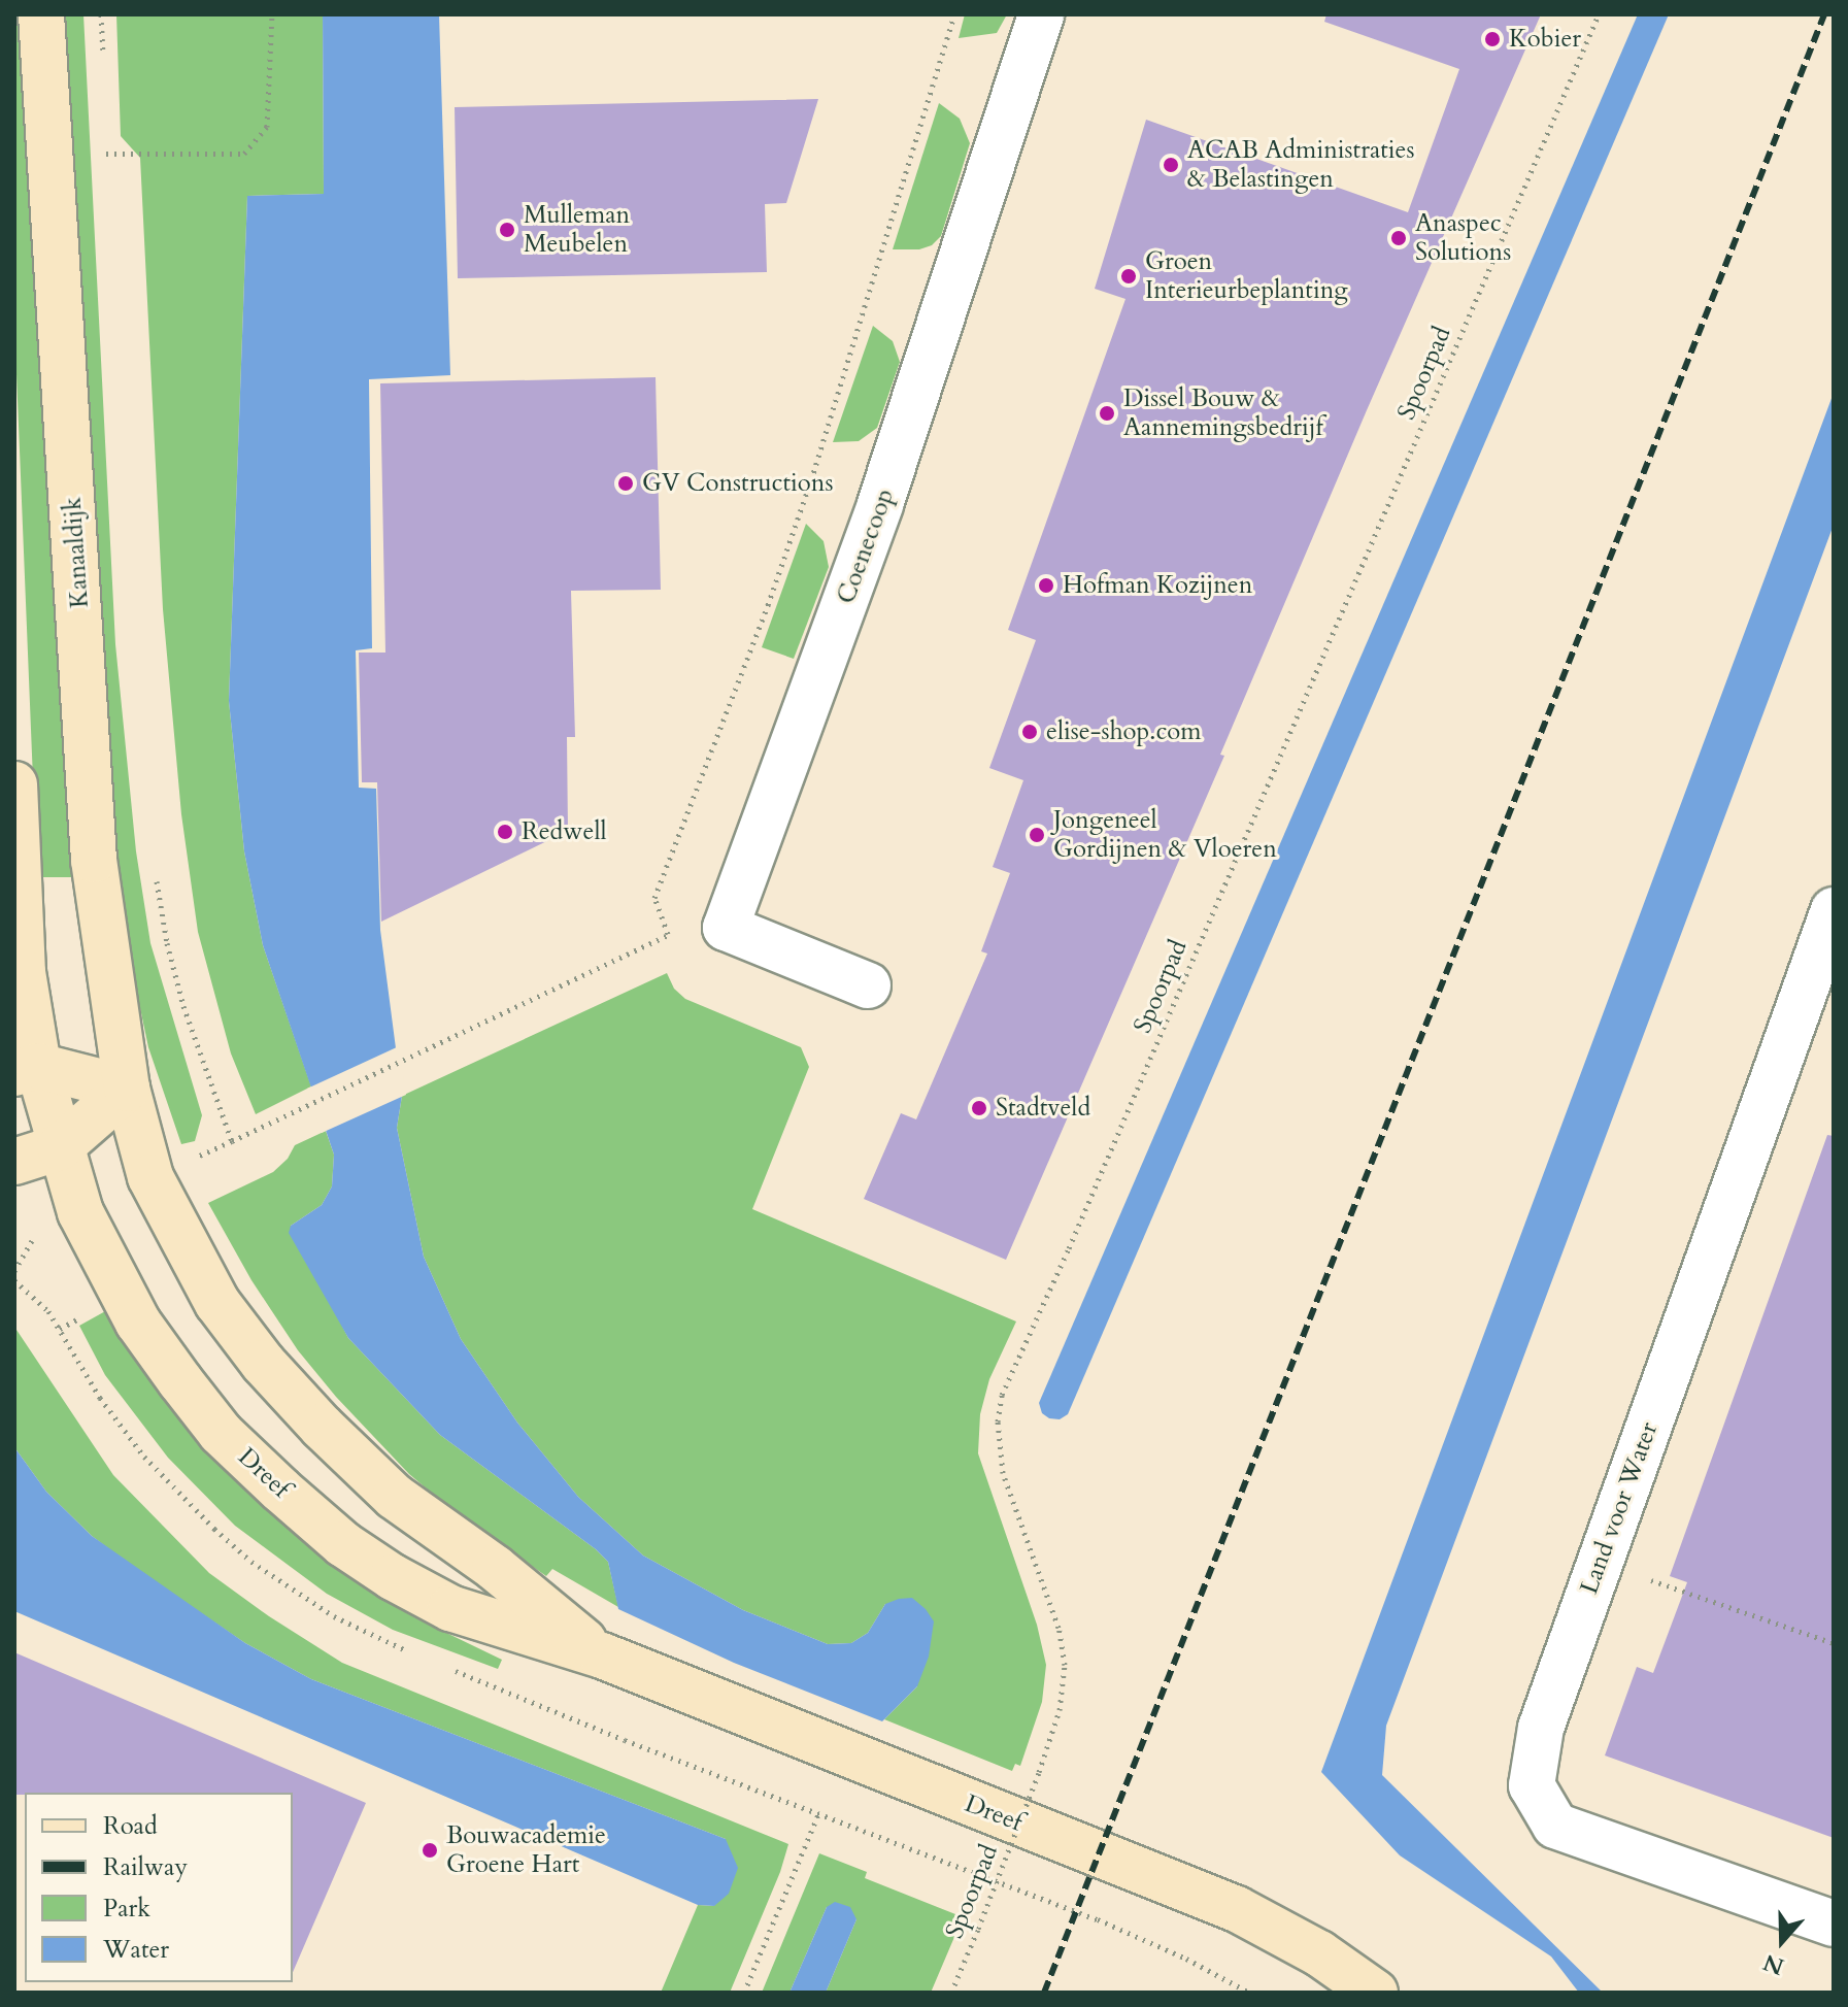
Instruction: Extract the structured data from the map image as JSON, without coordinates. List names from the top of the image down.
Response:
{
  "streets": {
    "main road": ["Kanaaldijk", "Dreef"],
    "street": ["Coenecoop", "Land voor Water"],
    "path": ["Spoorpad"]
  },
  "crossings": [
    ["Kanaaldijk", "Dreef"]
  ],
  "places": [
    "Kobier",
    "ACAB Administraties & Belastingen",
    "Mulleman Meubelen",
    "Anaspec Solutions",
    "Groen Interieurbeplanting",
    "Dissel Bouw & Aannemingsbedrijf",
    "GV Constructions",
    "Hofman Kozijnen",
    "elise-shop.com",
    "Redwell",
    "Jongeneel Gordijnen & Vloeren",
    "Stadtveld",
    "Bouwacademie Groene Hart"
  ],
  "legend": [
    "Road",
    "Railway",
    "Park",
    "Water"
  ],
  "north": "bottom"
}
